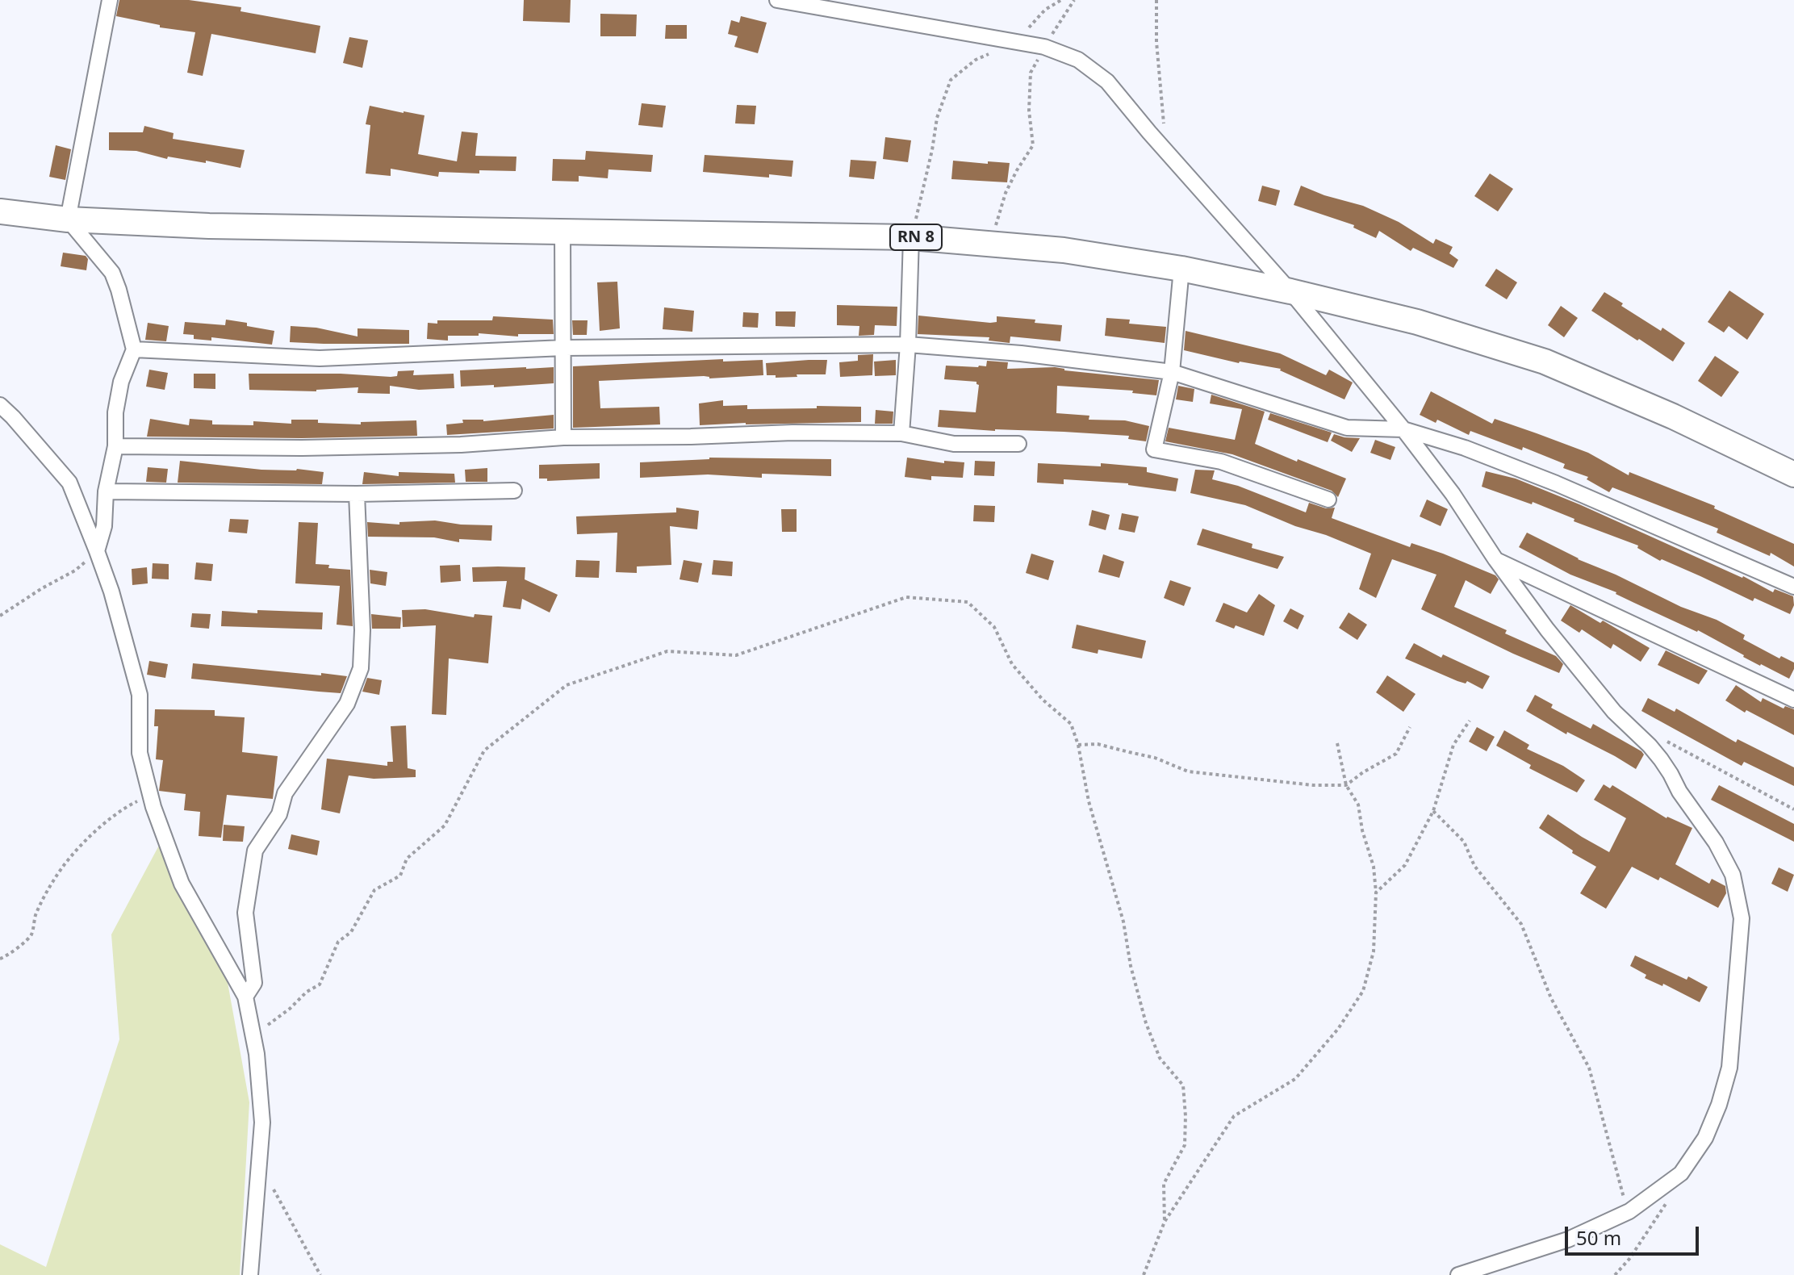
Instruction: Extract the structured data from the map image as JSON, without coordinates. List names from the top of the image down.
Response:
{
  "streets": {
    "main road": ["RN 8"]
  },
  "scale_bar": "50 m"
}
